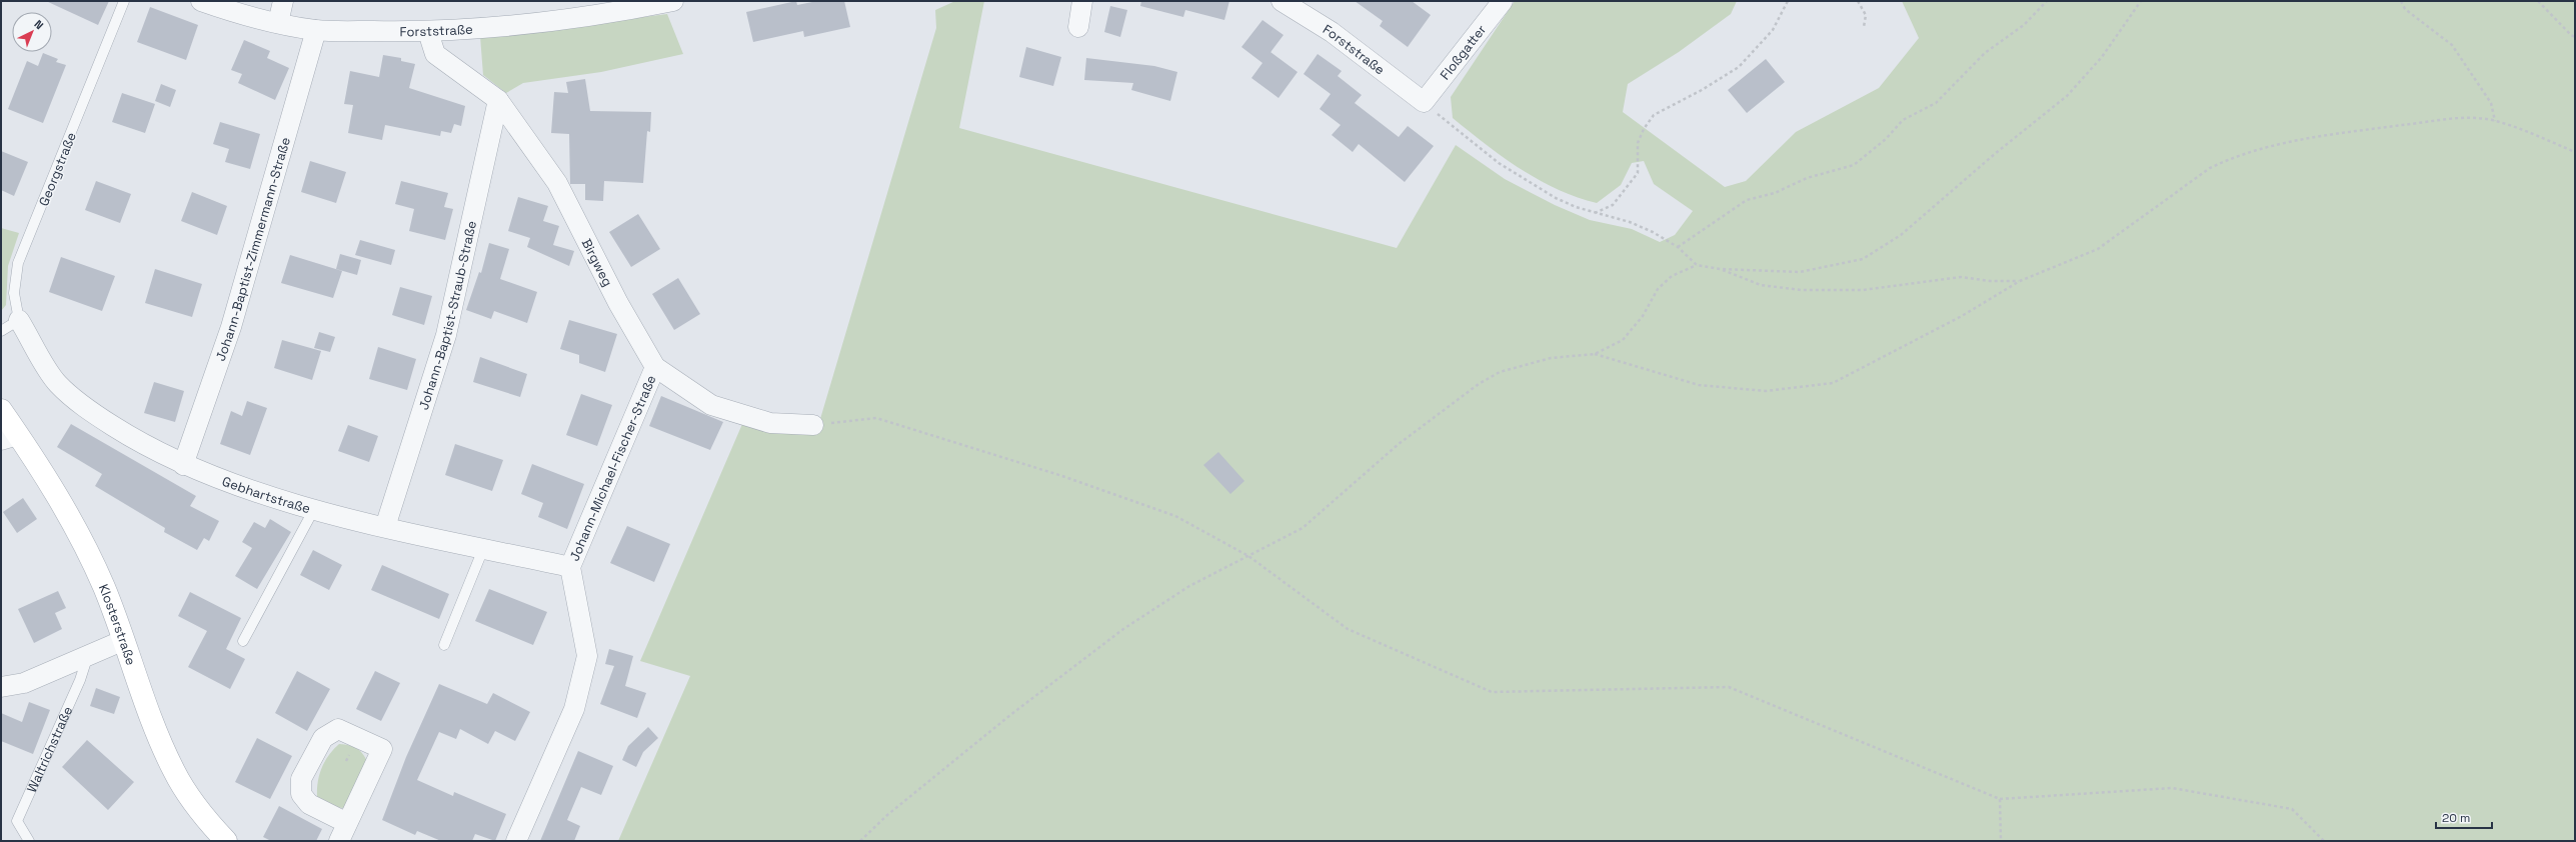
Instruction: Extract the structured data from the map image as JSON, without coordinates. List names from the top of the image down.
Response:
{
  "streets": {
    "main road": ["Klosterstraße"],
    "street": [
      "Forststraße",
      "Floßgatter",
      "Johann-Baptist-Zimmermann-Straße",
      "Birgweg",
      "Johann-Baptist-Straub-Straße",
      "Johann-Michael-Fischer-Straße",
      "Gebhartstraße"
    ],
    "lane": ["Georgstraße", "Waltrichstraße"]
  },
  "crossings": [
    ["Forststraße", "Floßgatter"],
    ["Forststraße", "Johann-Baptist-Zimmermann-Straße"],
    ["Forststraße", "Birgweg"],
    ["Georgstraße", "Gebhartstraße"],
    ["Johann-Baptist-Zimmermann-Straße", "Gebhartstraße"],
    ["Birgweg", "Johann-Baptist-Straub-Straße"],
    ["Birgweg", "Johann-Michael-Fischer-Straße"],
    ["Johann-Baptist-Straub-Straße", "Gebhartstraße"],
    ["Johann-Michael-Fischer-Straße", "Gebhartstraße"]
  ],
  "scale_bar": "20 m",
  "north": "top right"
}
